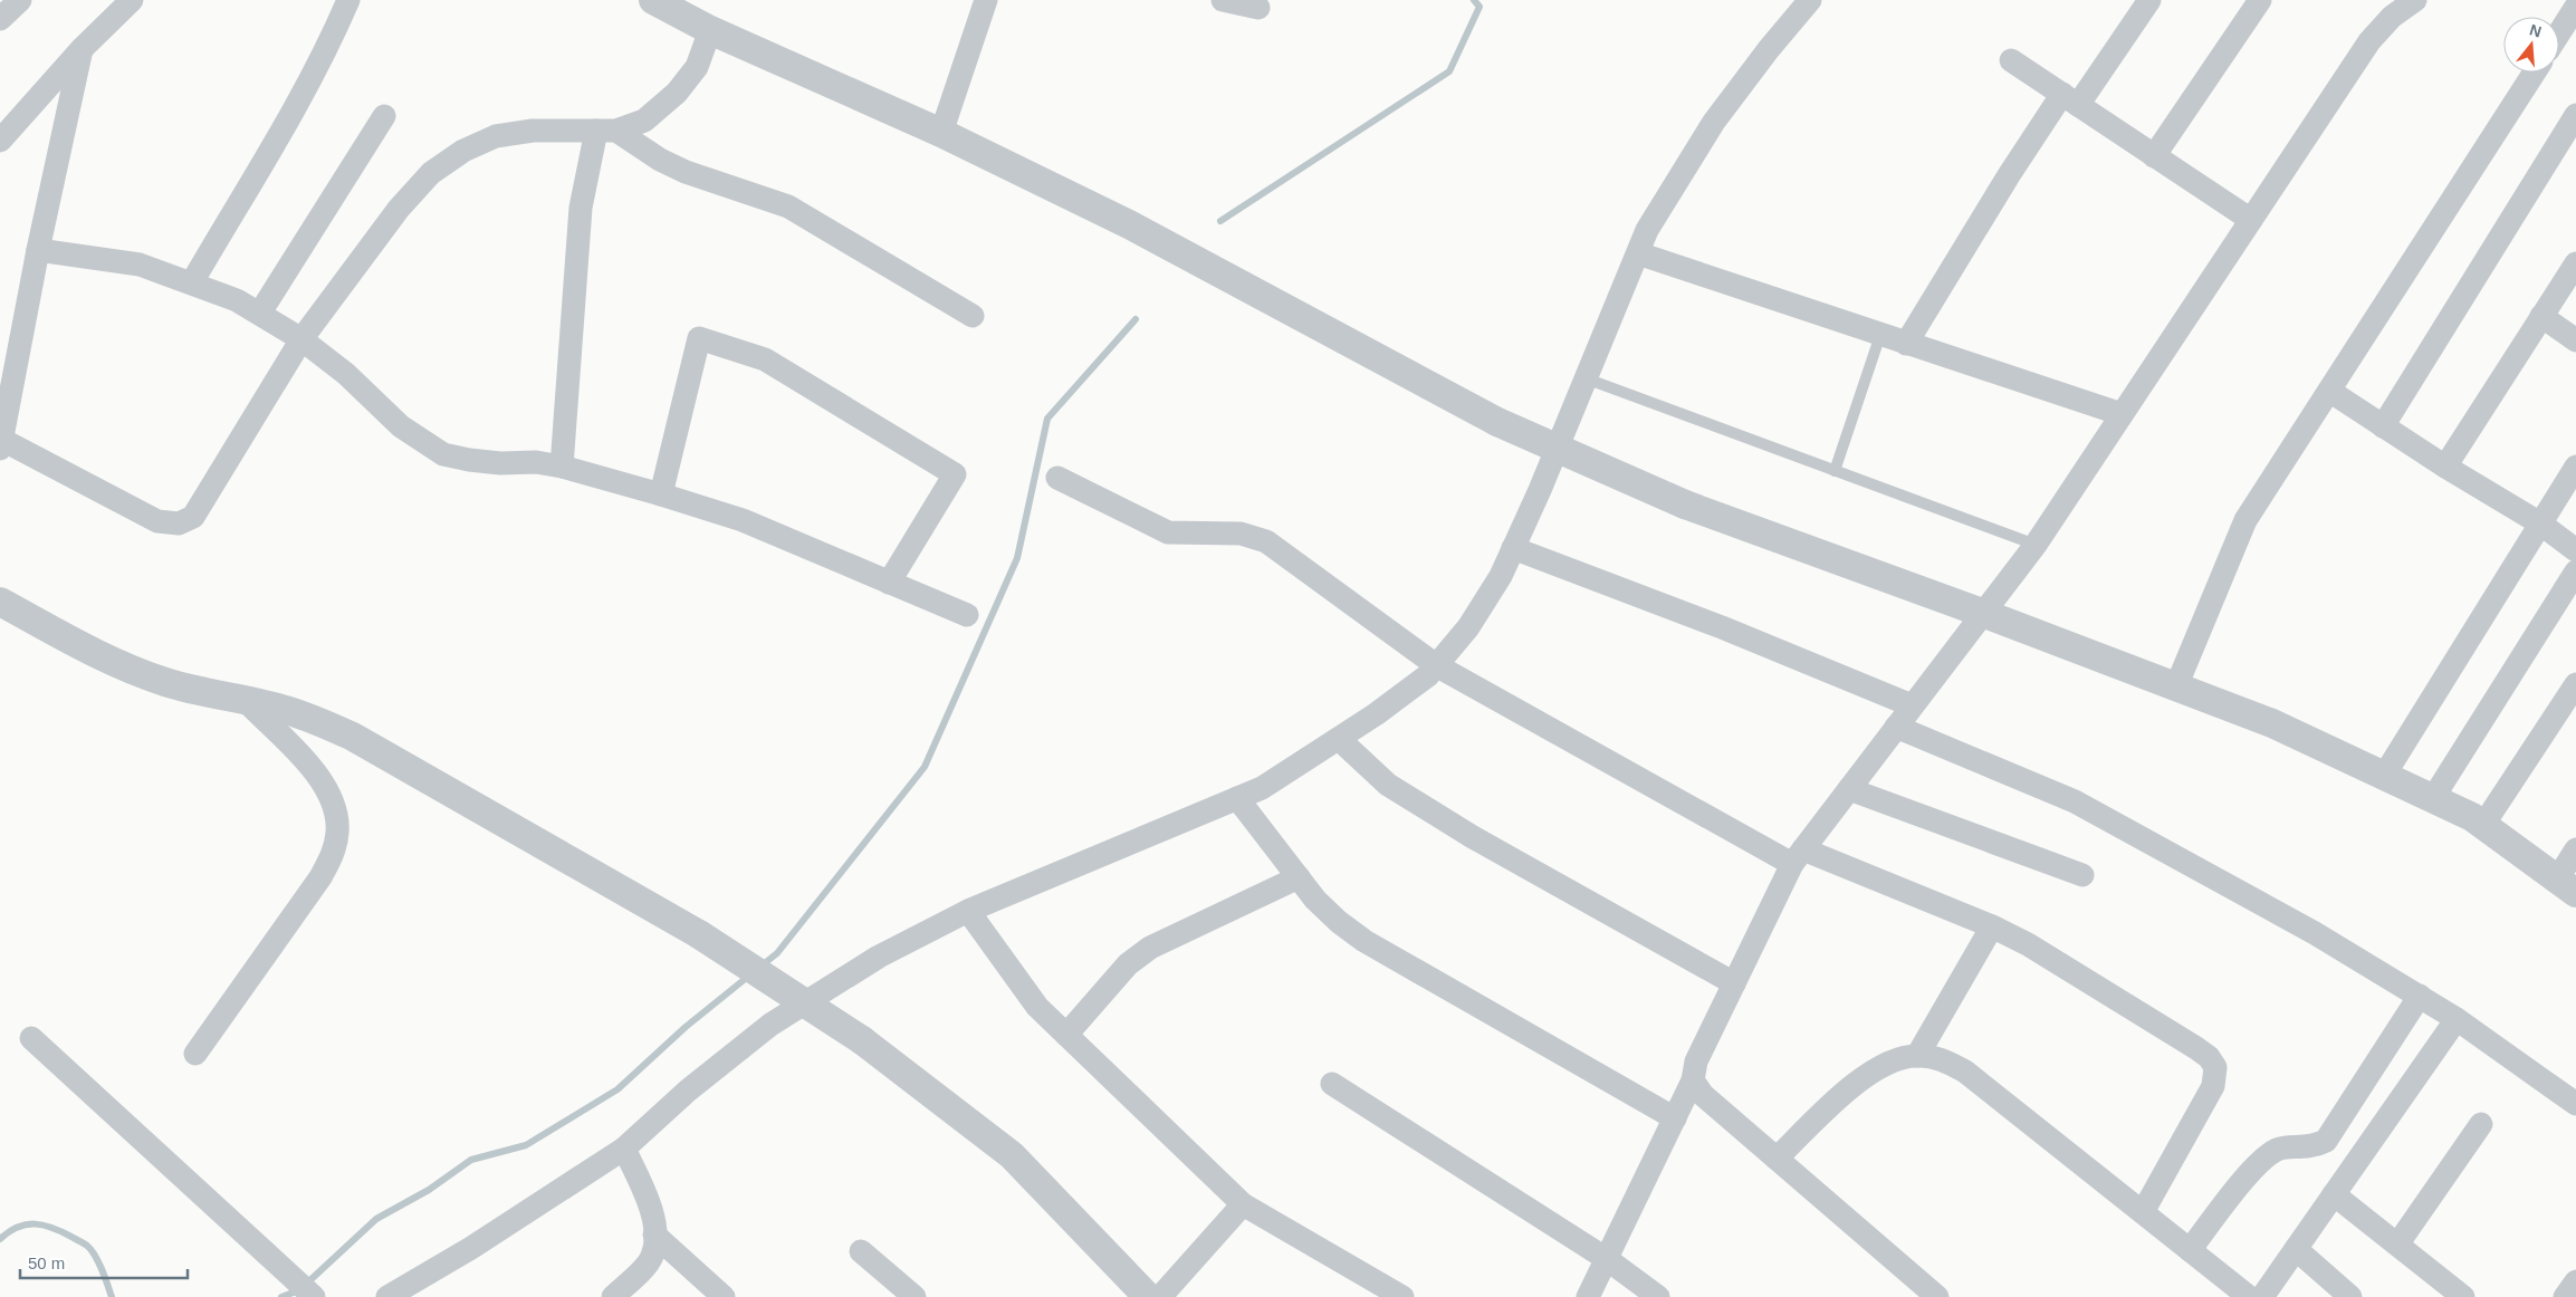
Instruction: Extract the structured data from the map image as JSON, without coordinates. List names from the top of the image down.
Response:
{
  "scale_bar": "50 m",
  "north": "top"
}
